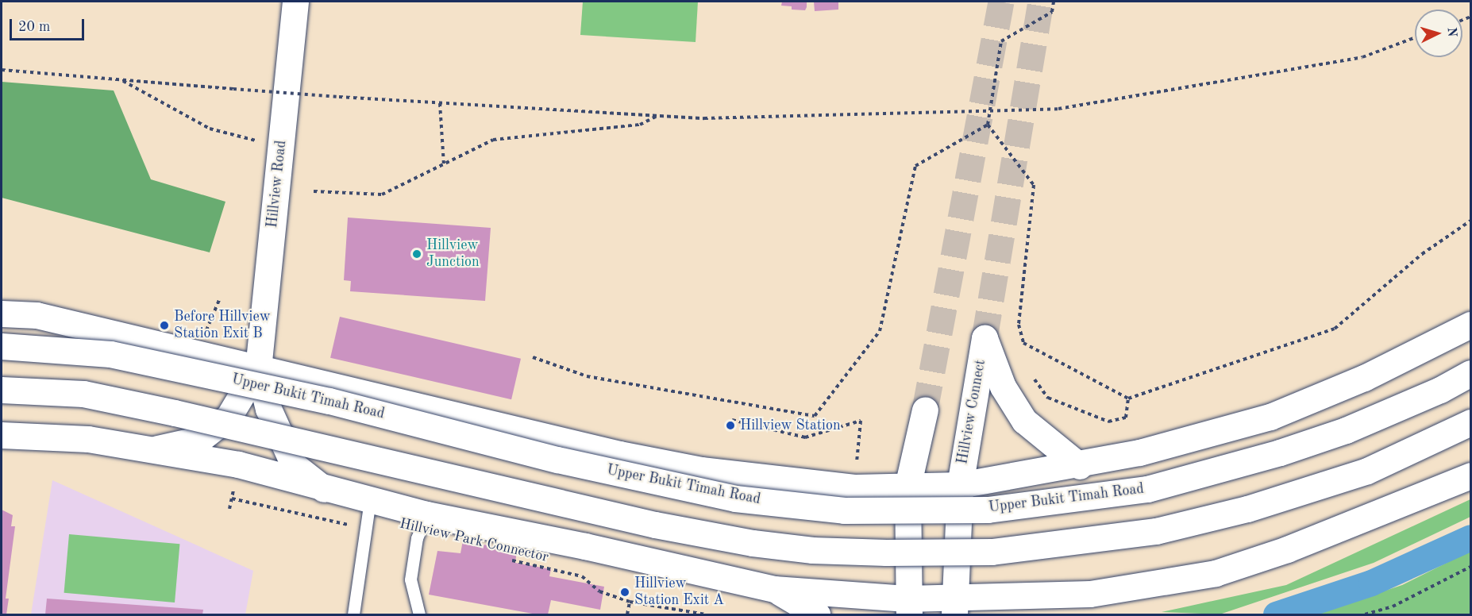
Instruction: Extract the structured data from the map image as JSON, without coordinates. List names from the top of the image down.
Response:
{
  "streets": {
    "main road": ["Hillview Road", "Upper Bukit Timah Road", "Hillview Connect"],
    "path": ["Hillview Park Connector"]
  },
  "places": [
    "Hillview Junction",
    "Before Hillview Station Exit B",
    "Hillview Station",
    "Hillview Station Exit A"
  ],
  "scale_bar": "20 m",
  "north": "right"
}
